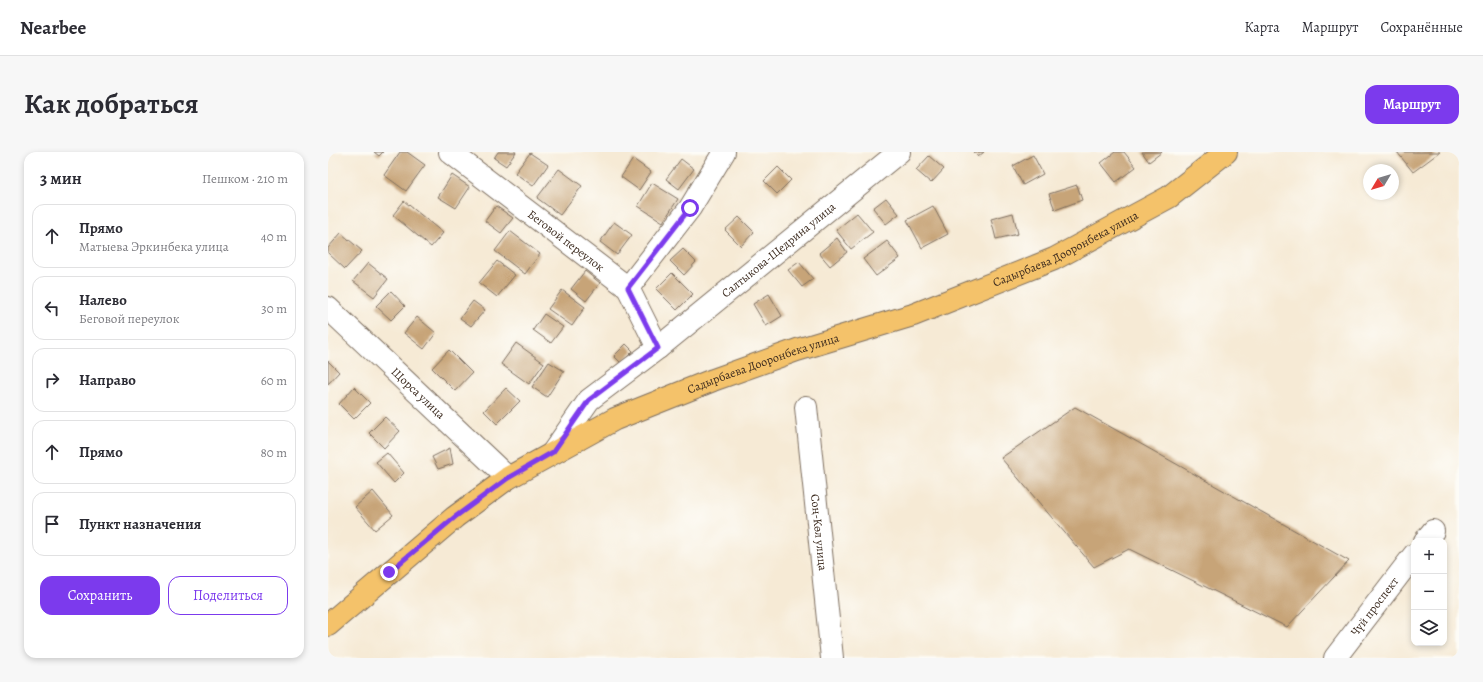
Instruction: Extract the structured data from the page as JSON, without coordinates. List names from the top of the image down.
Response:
{
  "streets": {
    "main road": ["Садырбаева Дооронбека улица"],
    "street": [
      "Беговой переулок",
      "Салтыкова-Щедрина улица",
      "Щорса улица",
      "Соң-Көл улица",
      "Чүй проспект"
    ]
  },
  "crossings": [
    ["Беговой переулок", "Салтыкова-Щедрина улица"],
    ["Садырбаева Дооронбека улица", "Салтыкова-Щедрина улица"],
    ["Садырбаева Дооронбека улица", "Щорса улица"]
  ],
  "north": "bottom left",
  "page": {
    "header": "Nearbee",
    "nav": ["Карта", "Маршрут", "Сохранённые"],
    "title": "Как добраться",
    "buttons": [
      "Маршрут",
      ["Сохранить", "Поделиться"]
    ],
    "heading": ["3 мин", "Пешком · 210 m"],
    "list": [
      ["Прямо", "Матыева Эркинбека улица", "40 m"],
      ["Налево", "Беговой переулок", "30 m"],
      ["Направо", "60 m"],
      ["Прямо", "80 m"],
      "Пункт назначения"
    ],
    "map_buttons": ["+", "−"]
  }
}
